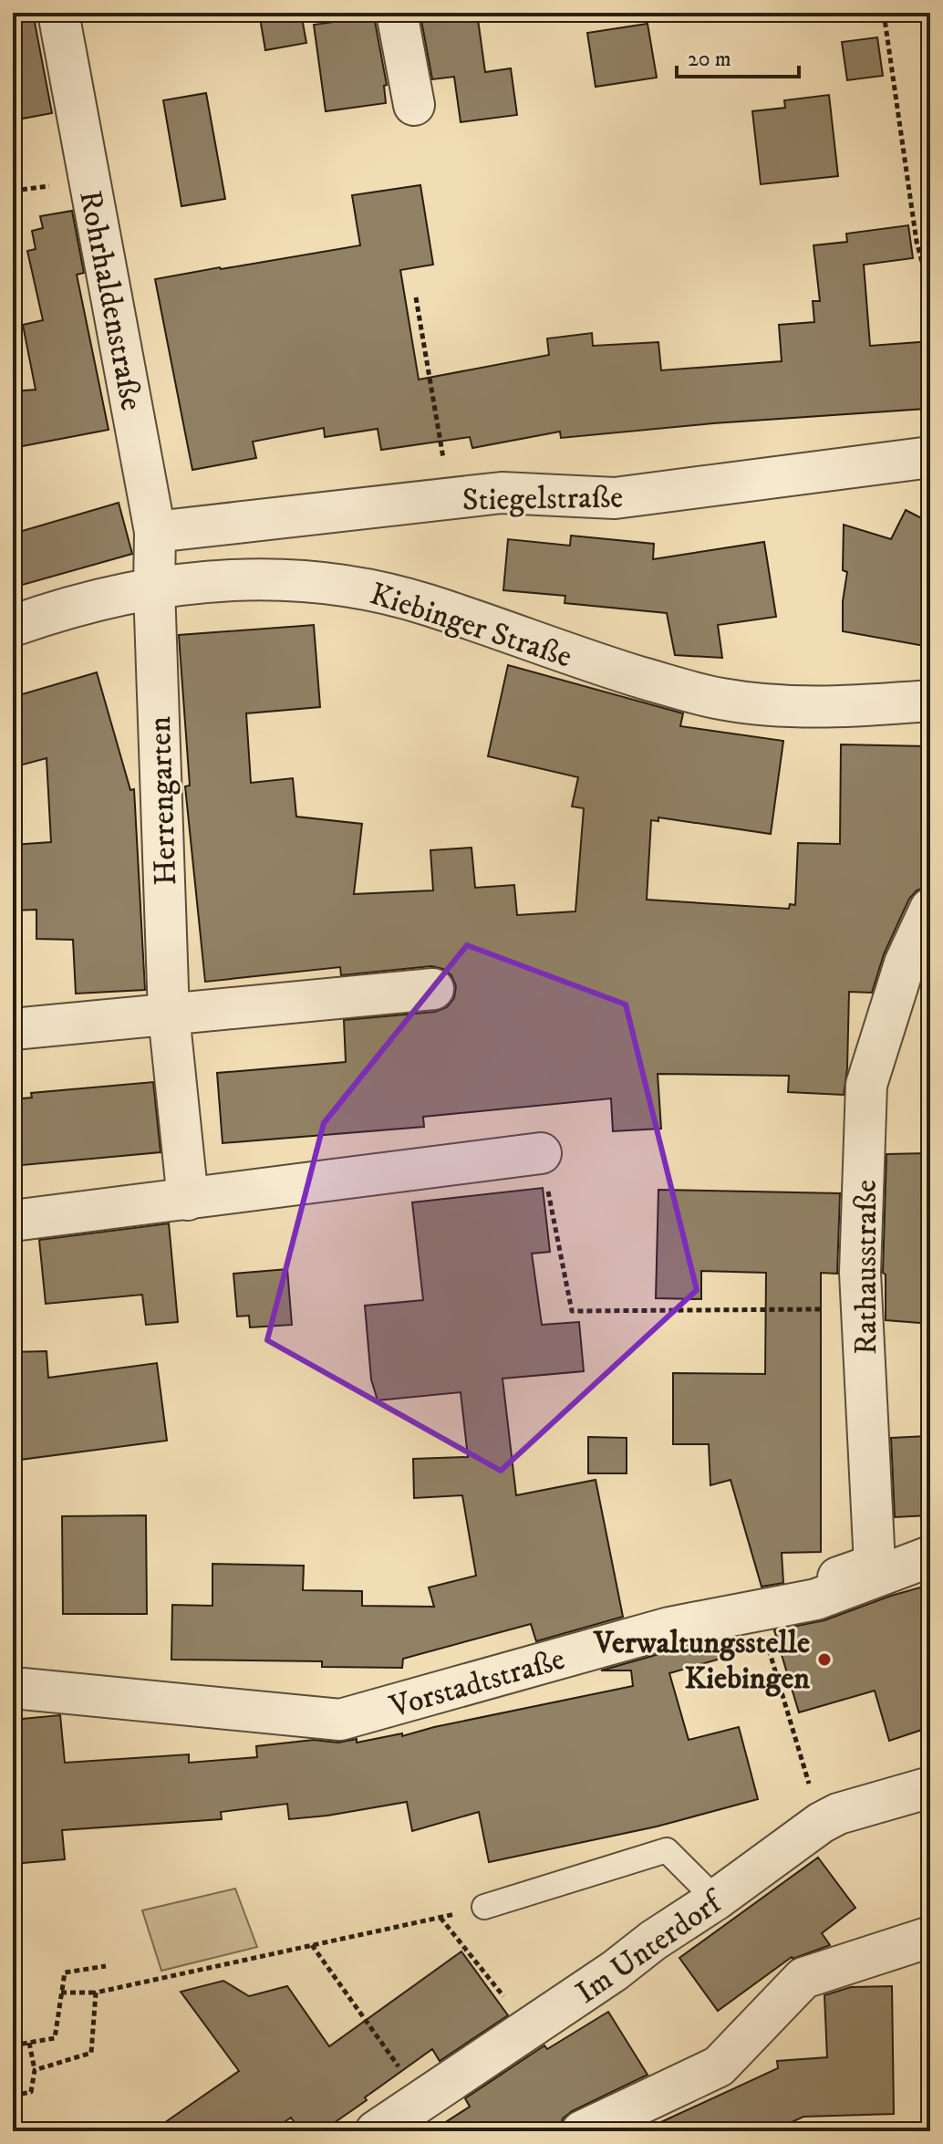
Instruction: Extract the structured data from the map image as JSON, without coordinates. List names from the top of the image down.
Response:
{
  "streets": {
    "street": [
      "Rohrhaldenstraße",
      "Stiegelstraße",
      "Kiebinger Straße",
      "Herrengarten",
      "Rathausstraße",
      "Vorstadtstraße",
      "Im Unterdorf"
    ]
  },
  "crossings": [
    ["Rohrhaldenstraße", "Stiegelstraße"],
    ["Rohrhaldenstraße", "Kiebinger Straße"],
    ["Rohrhaldenstraße", "Herrengarten"],
    ["Kiebinger Straße", "Herrengarten"],
    ["Rathausstraße", "Vorstadtstraße"]
  ],
  "places": ["Verwaltungsstelle Kiebingen"],
  "scale_bar": "20 m"
}
